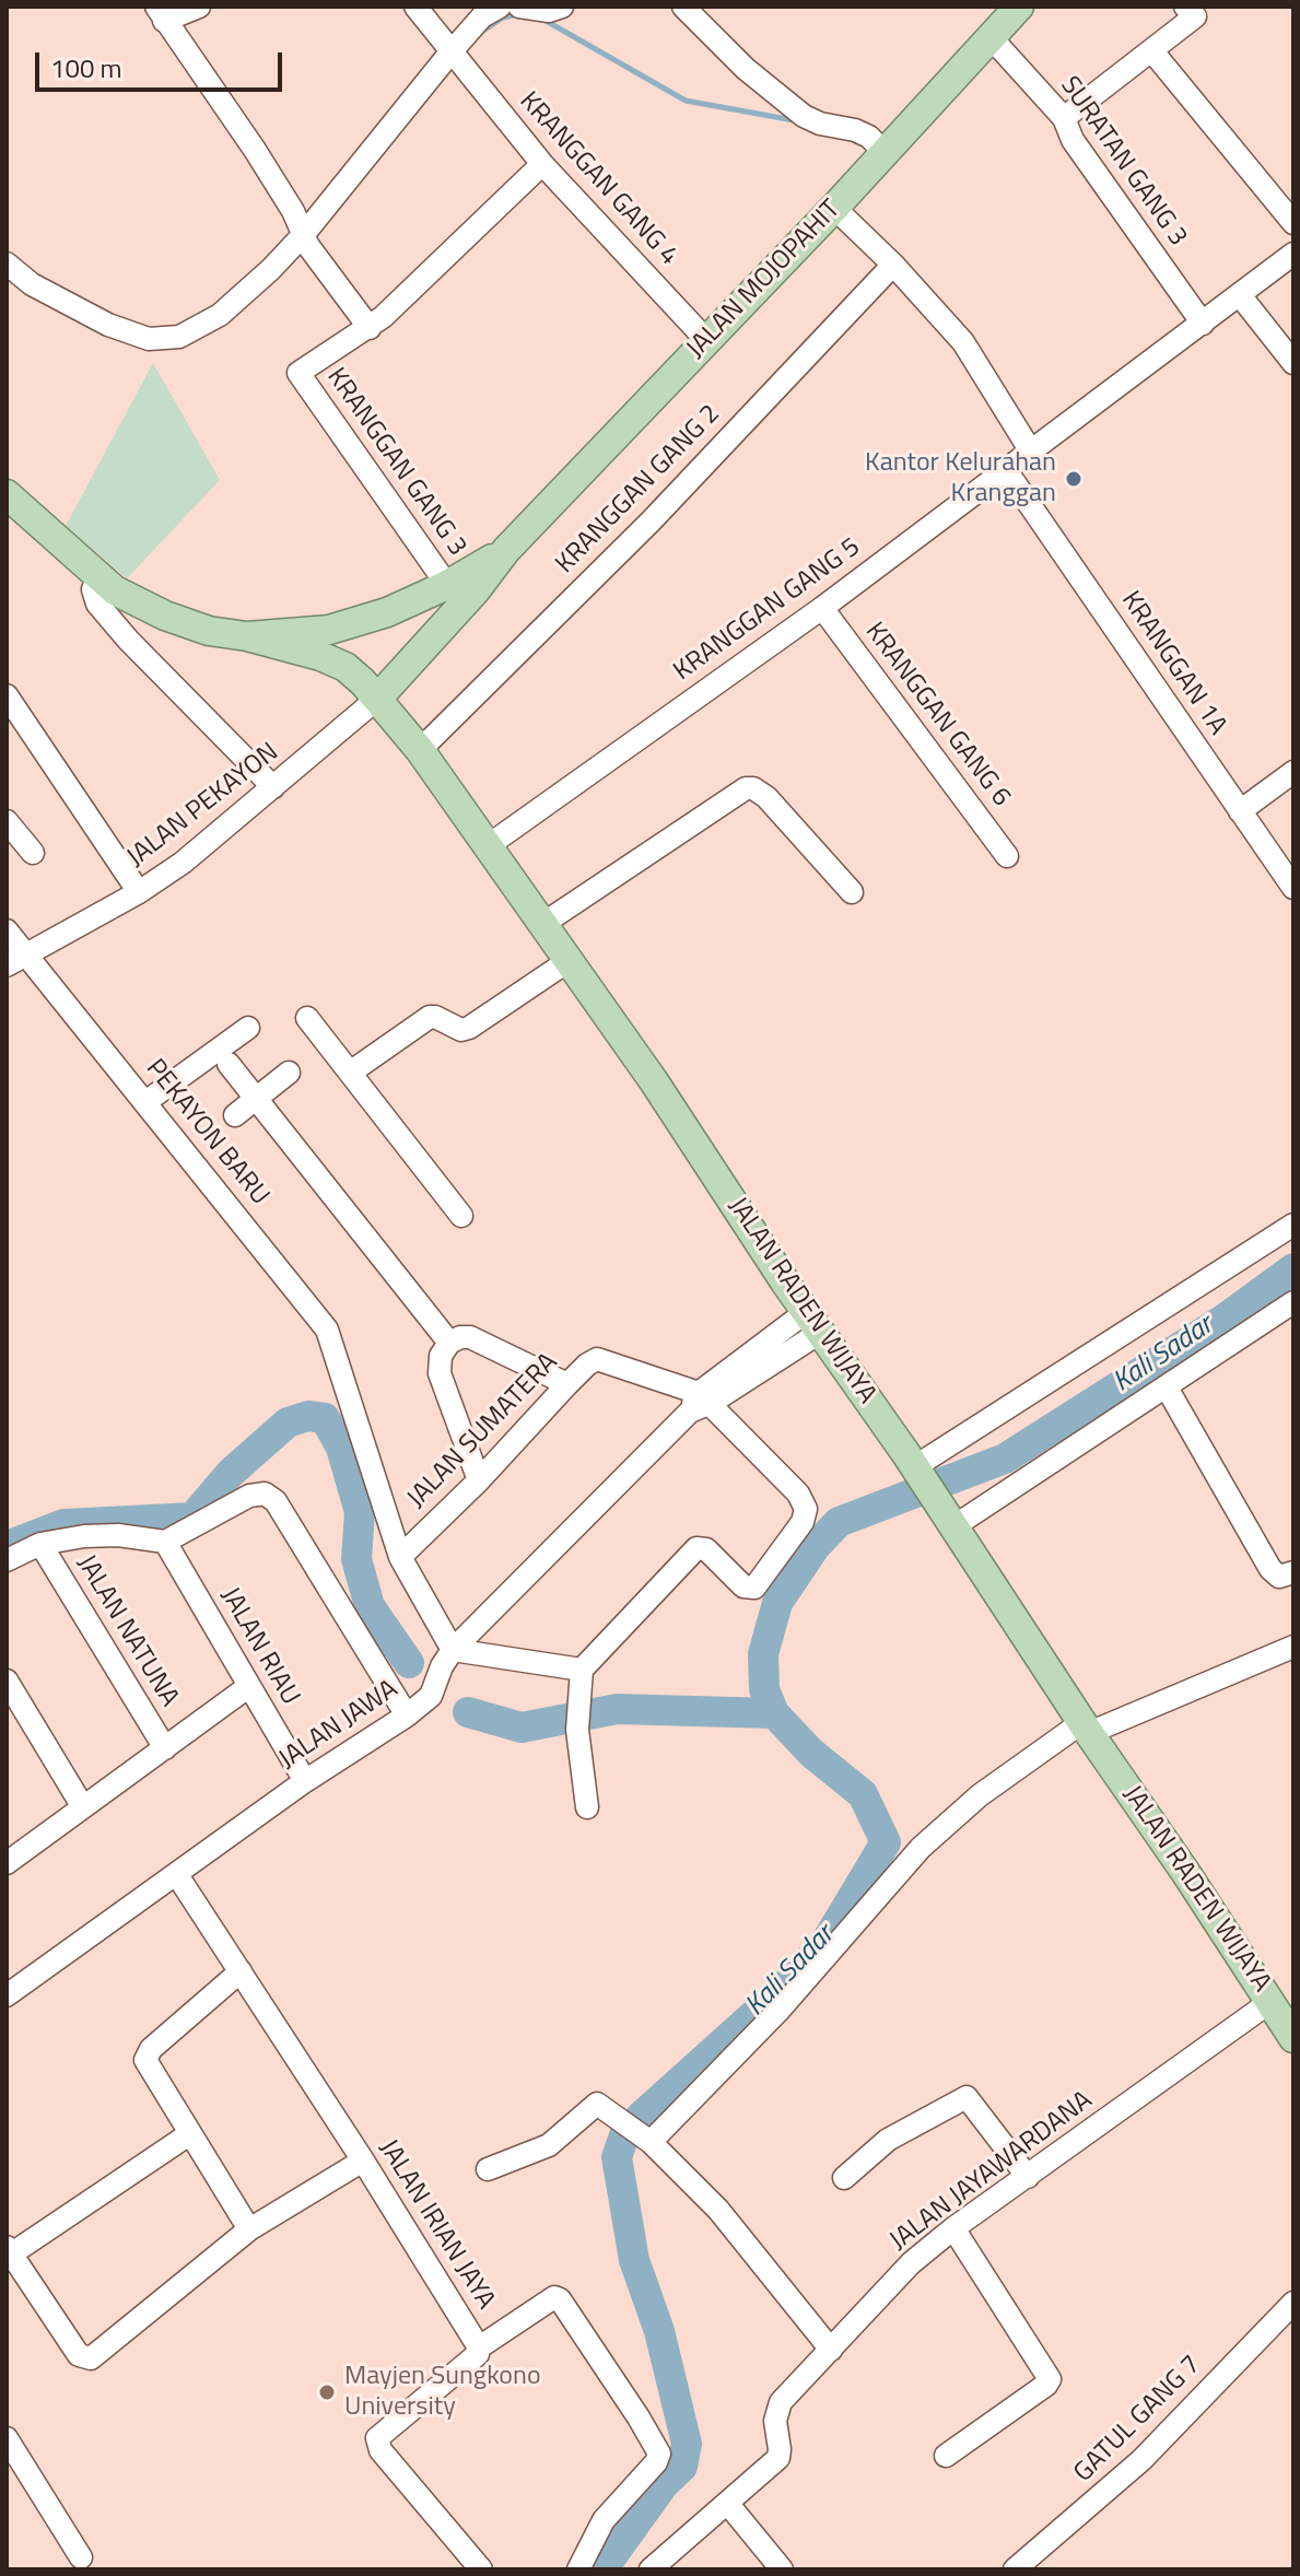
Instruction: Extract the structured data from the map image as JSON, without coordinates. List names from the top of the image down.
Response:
{
  "streets": {
    "main road": ["JALAN MOJOPAHIT", "JALAN RADEN WIJAYA"],
    "street": [
      "SURATAN GANG 3",
      "KRANGGAN GANG 4",
      "KRANGGAN GANG 3",
      "KRANGGAN GANG 2",
      "KRANGGAN GANG 5",
      "KRANGGAN 1A",
      "KRANGGAN GANG 6",
      "JALAN PEKAYON",
      "PEKAYON BARU",
      "JALAN SUMATERA",
      "JALAN NATUNA",
      "JALAN RIAU",
      "JALAN JAWA",
      "JALAN JAYAWARDANA",
      "JALAN IRIAN JAYA",
      "GATUL GANG 7"
    ]
  },
  "crossings": [
    ["SURATAN GANG 3", "JALAN MOJOPAHIT"],
    ["SURATAN GANG 3", "KRANGGAN GANG 5"],
    ["KRANGGAN GANG 4", "JALAN MOJOPAHIT"],
    ["JALAN MOJOPAHIT", "KRANGGAN GANG 3"],
    ["JALAN MOJOPAHIT", "JALAN PEKAYON"],
    ["JALAN MOJOPAHIT", "JALAN RADEN WIJAYA"],
    ["KRANGGAN GANG 2", "JALAN RADEN WIJAYA"],
    ["KRANGGAN GANG 5", "KRANGGAN 1A"],
    ["KRANGGAN GANG 5", "KRANGGAN GANG 6"],
    ["KRANGGAN GANG 5", "JALAN RADEN WIJAYA"],
    ["JALAN PEKAYON", "PEKAYON BARU"],
    ["JALAN PEKAYON", "JALAN RADEN WIJAYA"],
    ["PEKAYON BARU", "JALAN SUMATERA"],
    ["PEKAYON BARU", "JALAN JAWA"],
    ["JALAN RADEN WIJAYA", "JALAN JAWA"],
    ["JALAN RADEN WIJAYA", "JALAN JAYAWARDANA"],
    ["JALAN SUMATERA", "JALAN JAWA"],
    ["JALAN RIAU", "JALAN JAWA"],
    ["JALAN JAWA", "JALAN IRIAN JAYA"]
  ],
  "water": ["Kali Sadar"],
  "places": ["Kantor Kelurahan Kranggan", "Mayjen Sungkono University"],
  "scale_bar": "100 m"
}
